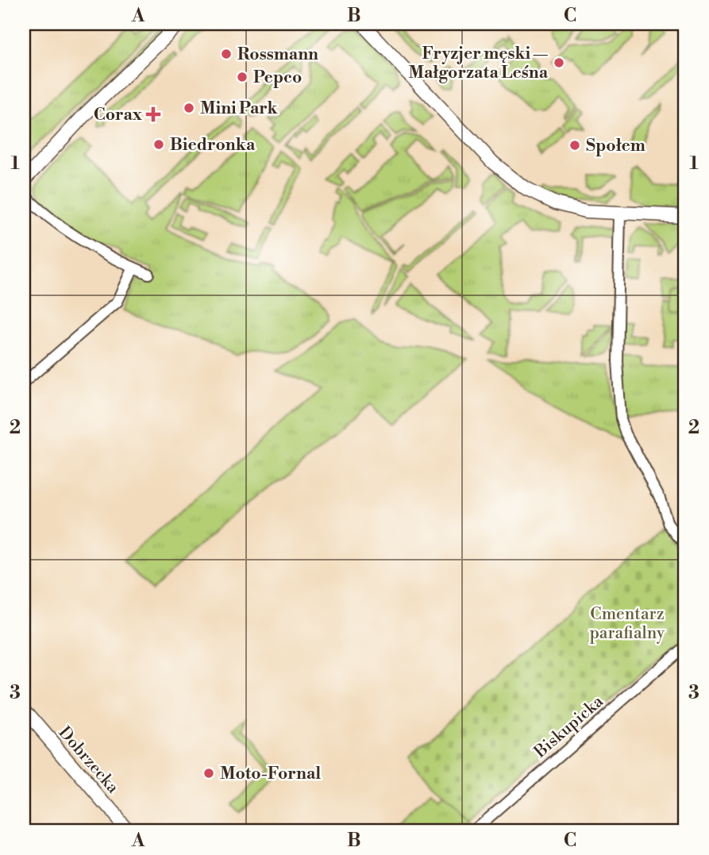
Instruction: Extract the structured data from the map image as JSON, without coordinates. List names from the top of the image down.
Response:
{
  "streets": {
    "street": ["Biskupicka", "Dobrzecka"]
  },
  "parks": ["Cmentarz parafialny"],
  "places": {
    "other": [
      "Rossmann",
      "Fryzjer męski — Małgorzata Leśna",
      "Pepco",
      "Mini Park",
      "Biedronka",
      "Społem",
      "Moto-Fornal"
    ],
    "health": ["Corax"]
  },
  "grid": {
    "columns": ["A", "B", "C"],
    "rows": ["1", "2", "3"]
  }
}
